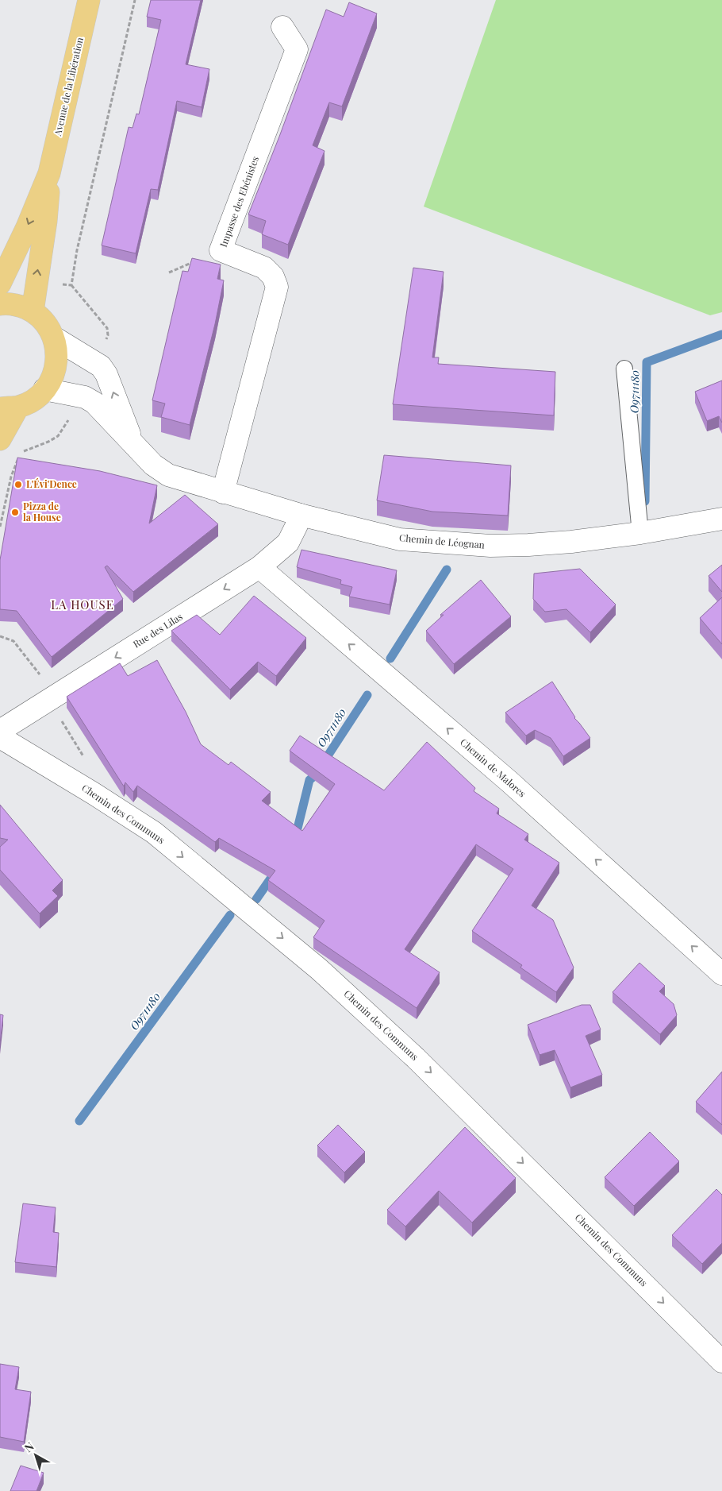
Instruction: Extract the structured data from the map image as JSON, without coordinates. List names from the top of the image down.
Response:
{
  "streets": {
    "main road": ["Avenue de la Libération"],
    "street": [
      "Impasse des Ebénistes",
      "Chemin de Léognan",
      "Rue des Lilas",
      "Chemin de Malores",
      "Chemin des Communs"
    ]
  },
  "crossings": [
    ["Impasse des Ebénistes", "Chemin de Léognan"],
    ["Chemin de Léognan", "Rue des Lilas"],
    ["Rue des Lilas", "Chemin de Malores"]
  ],
  "one_way": ["Rue des Lilas", "Chemin de Malores", "Chemin des Communs"],
  "districts": ["LA HOUSE"],
  "water": ["O9711180"],
  "places": ["L'Évi'Dence", "Pizza de la House"],
  "north": "top left"
}
